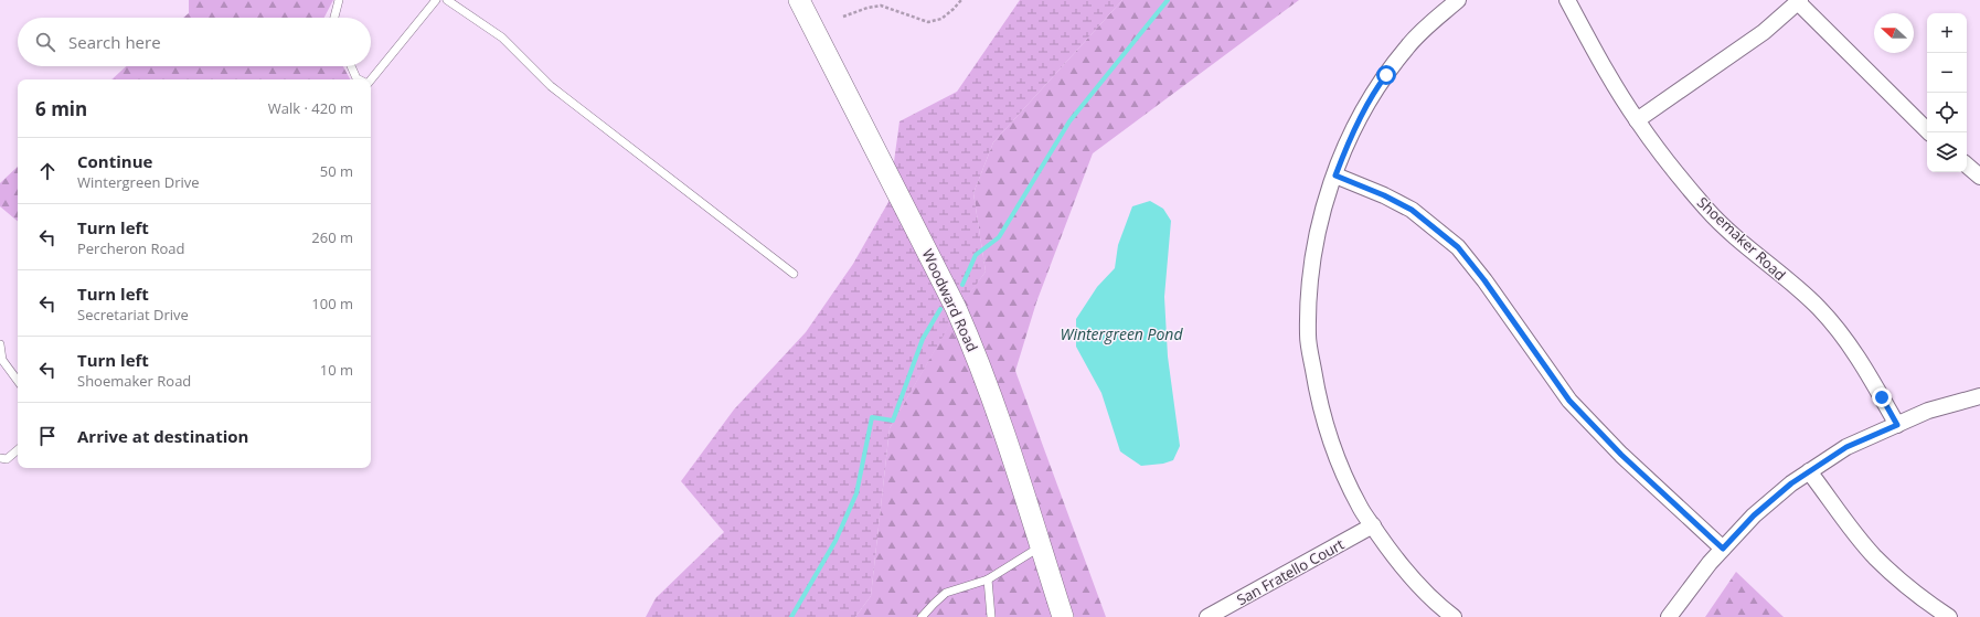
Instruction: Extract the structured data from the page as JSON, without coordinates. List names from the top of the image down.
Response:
{
  "streets": {
    "street": ["Shoemaker Road", "Woodward Road", "San Fratello Court"]
  },
  "water": ["Wintergreen Pond"],
  "north": "left",
  "page": {
    "map_buttons": ["+", "−"],
    "search": "Search here",
    "heading": ["6 min", "Walk · 420 m"],
    "list": [
      ["Continue", "Wintergreen Drive", "50 m"],
      ["Turn left", "Percheron Road", "260 m"],
      ["Turn left", "Secretariat Drive", "100 m"],
      ["Turn left", "Shoemaker Road", "10 m"],
      "Arrive at destination"
    ]
  }
}
